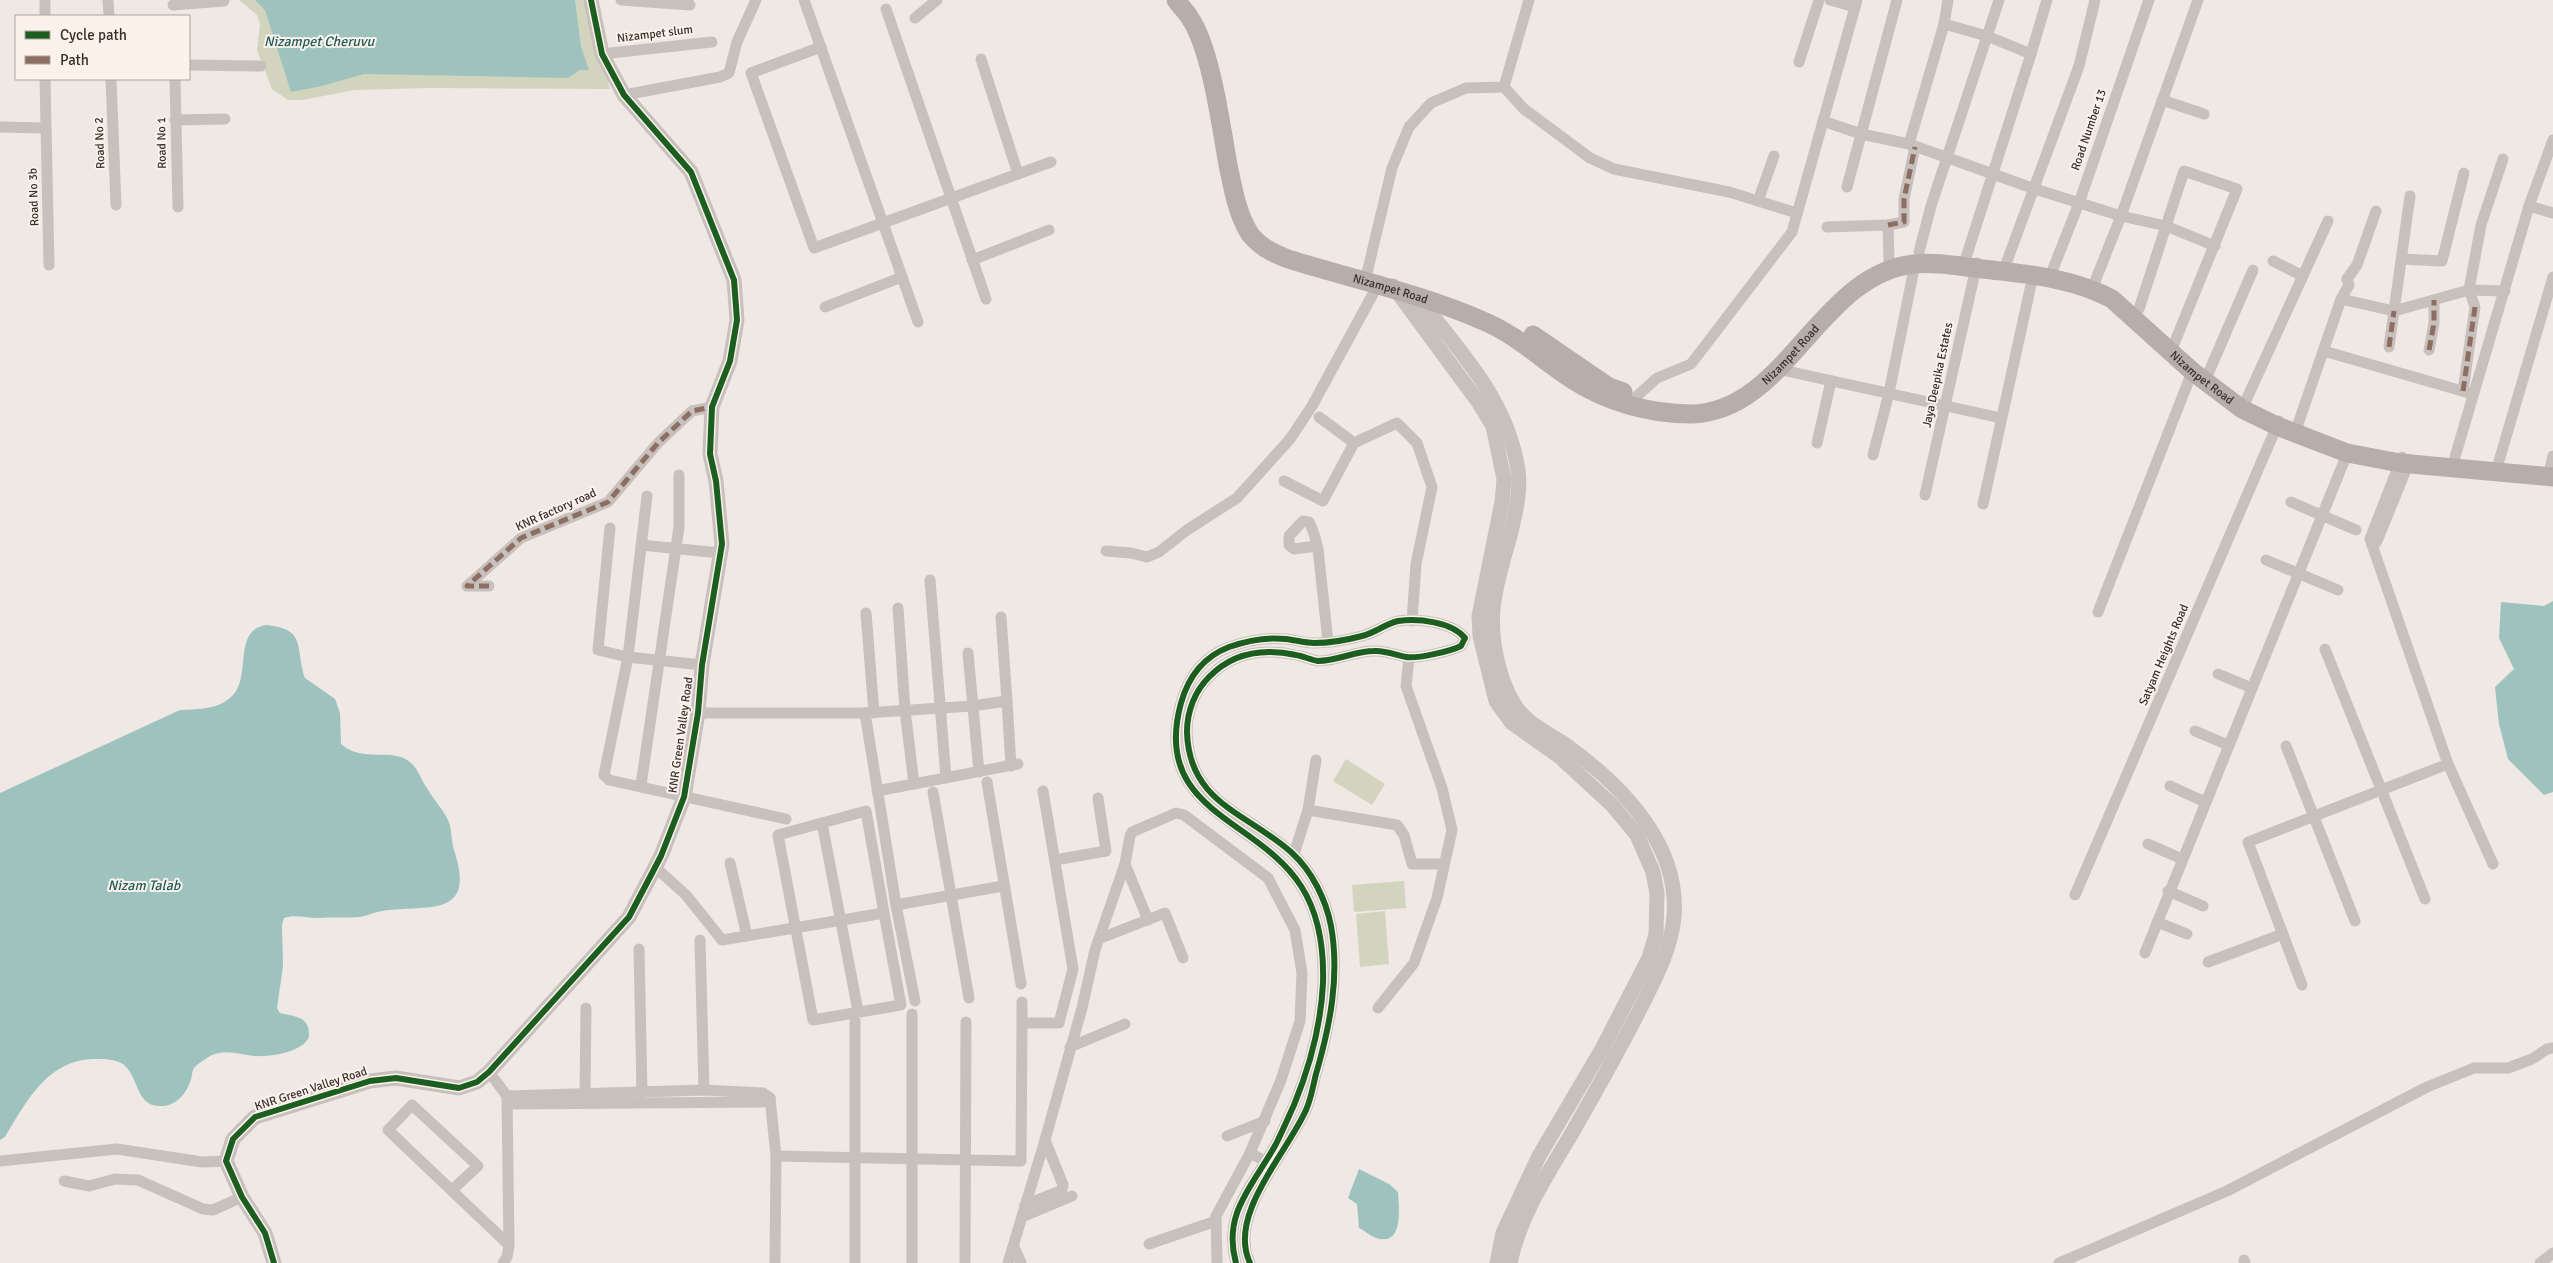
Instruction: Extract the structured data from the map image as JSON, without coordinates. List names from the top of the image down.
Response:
{
  "streets": {
    "main road": ["Nizampet Road"],
    "street": [
      "Nizampet slum",
      "Road Number 13",
      "Road No 2",
      "Road No 1",
      "Road No 3b",
      "Jaya Deepika Estates",
      "KNR factory road",
      "Satyam Heights Road",
      "KNR Green Valley Road"
    ]
  },
  "crossings": [
    ["Nizampet slum", "KNR Green Valley Road"],
    ["Road Number 13", "Nizampet Road"],
    ["Nizampet Road", "Jaya Deepika Estates"],
    ["Nizampet Road", "Satyam Heights Road"],
    ["KNR factory road", "KNR Green Valley Road"]
  ],
  "water": ["Nizampet Cheruvu", "Nizam Talab"],
  "legend": ["Cycle path", "Path"]
}
